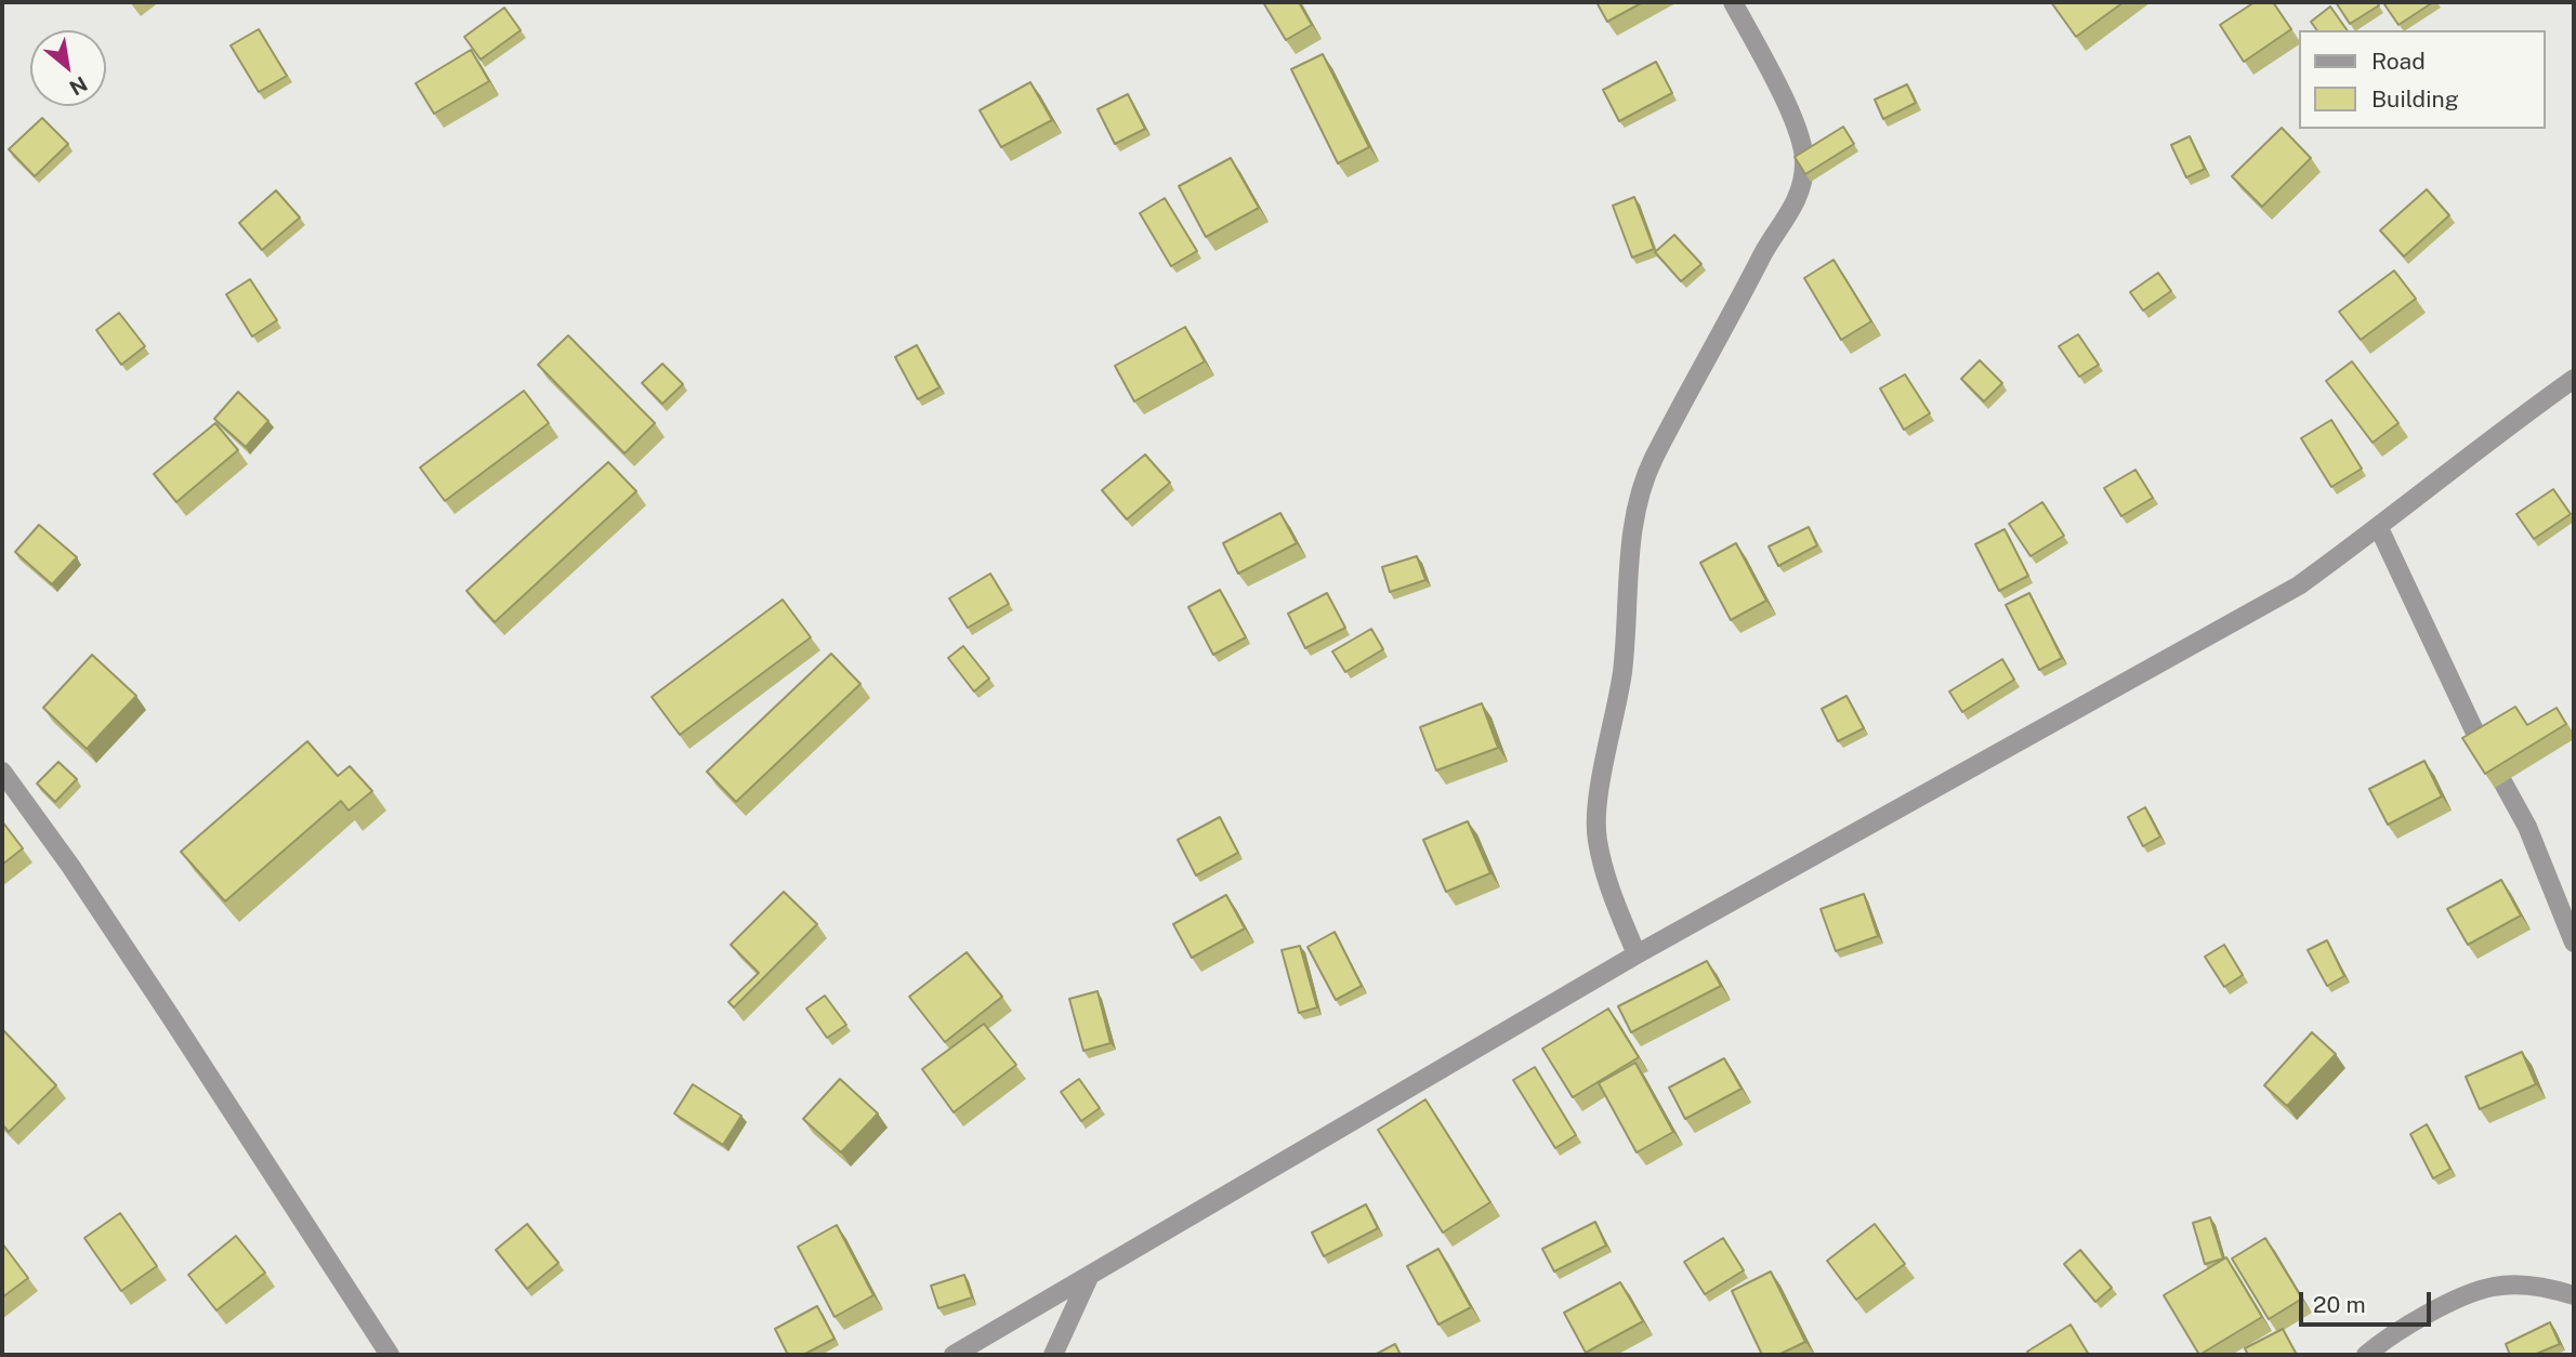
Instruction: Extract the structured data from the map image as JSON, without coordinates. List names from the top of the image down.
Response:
{
  "legend": ["Road", "Building"],
  "scale_bar": "20 m",
  "north": "bottom right"
}
